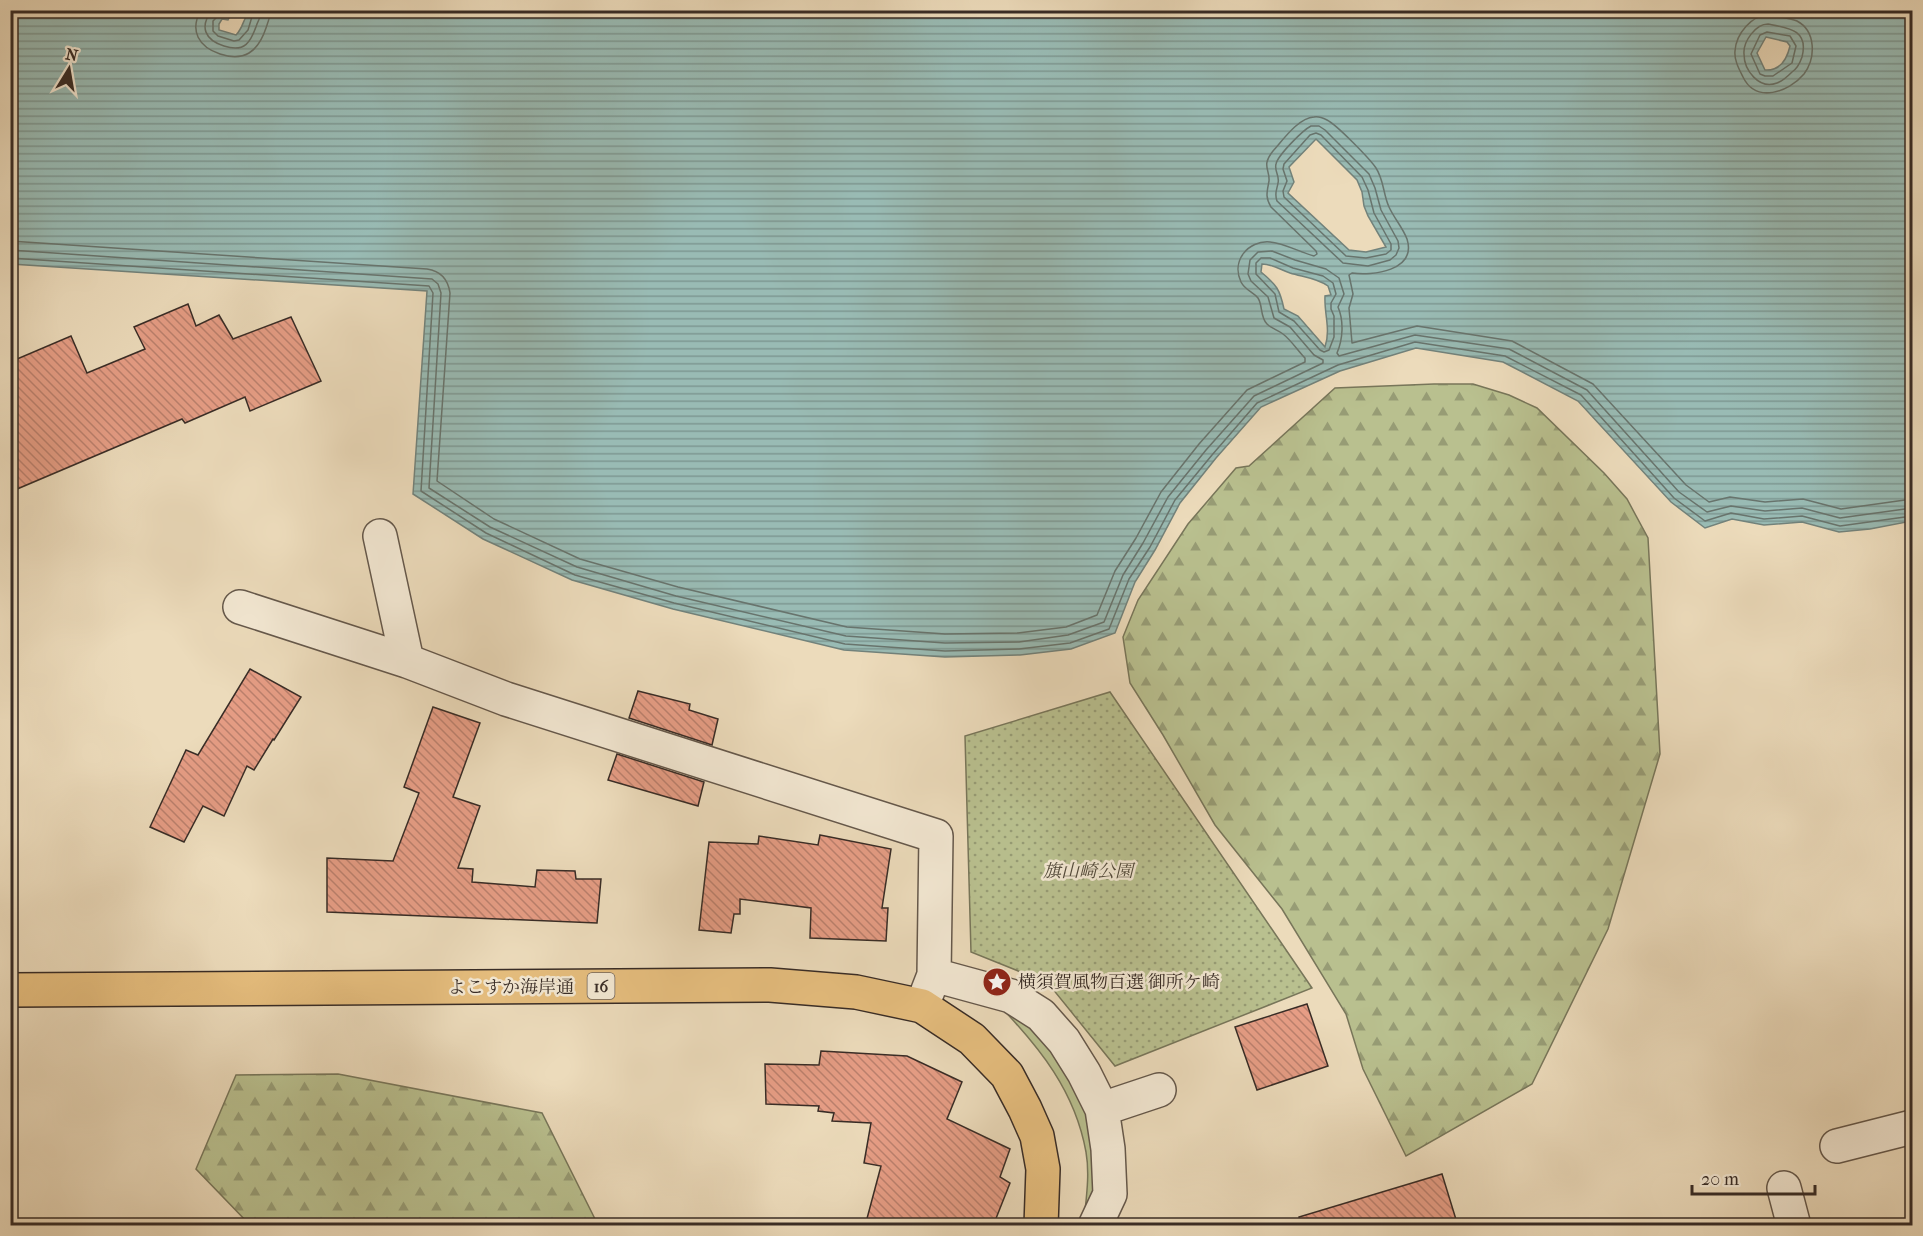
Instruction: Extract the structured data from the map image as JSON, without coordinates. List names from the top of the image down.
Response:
{
  "streets": {
    "highway": ["16", "よこすか海岸通"]
  },
  "parks": ["旗山崎公園"],
  "places": {
    "place": ["横須賀風物百選 御所ケ崎"]
  },
  "scale_bar": "20 m",
  "north": "top"
}
